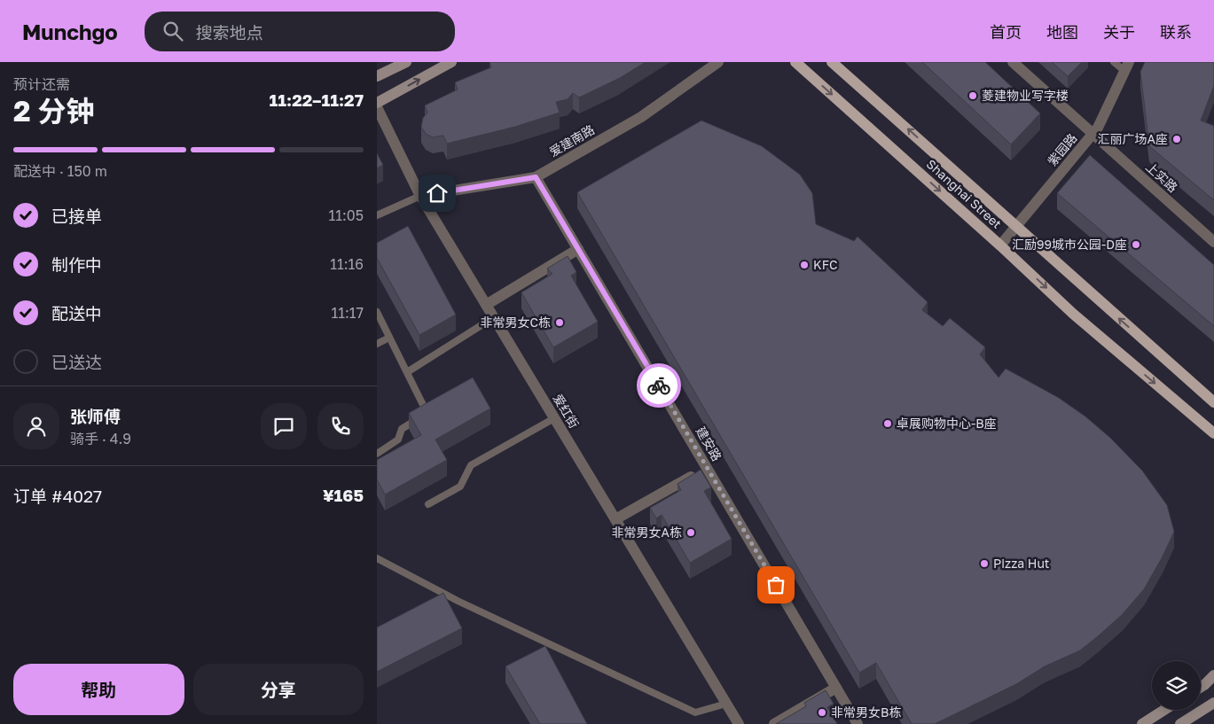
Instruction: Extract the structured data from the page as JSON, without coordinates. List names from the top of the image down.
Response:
{
  "streets": {
    "main road": ["Shanghai Street"],
    "street": [
      "爱建南路",
      "紫园路",
      "上实路",
      "爱红街",
      "建安路"
    ]
  },
  "crossings": [
    ["爱建南路", "爱红街"],
    ["爱建南路", "建安路"],
    ["紫园路", "上实路"],
    ["紫园路", "Shanghai Street"]
  ],
  "places": [
    "菱建物业写字楼",
    "汇丽广场A座",
    "汇励99城市公园-D座",
    "KFC",
    "非常男女C栋",
    "卓展购物中心-B座",
    "非常男女A栋",
    "Pizza Hut",
    "非常男女B栋"
  ],
  "page": {
    "header": "Munchgo",
    "search": "搜索地点",
    "nav": [
      "首页",
      "地图",
      "关于",
      "联系"
    ],
    "heading": ["2 分钟", "预计还需", "11:22–11:27"],
    "panel": [
      "张师傅",
      "骑手 · 4.9",
      "订单 #4027",
      "¥165"
    ],
    "bar": "配送中 · 150 m",
    "list": [
      ["已接单", "11:05"],
      ["制作中", "11:16"],
      ["配送中", "11:17"],
      "已送达"
    ],
    "buttons": ["帮助", "分享"]
  }
}
